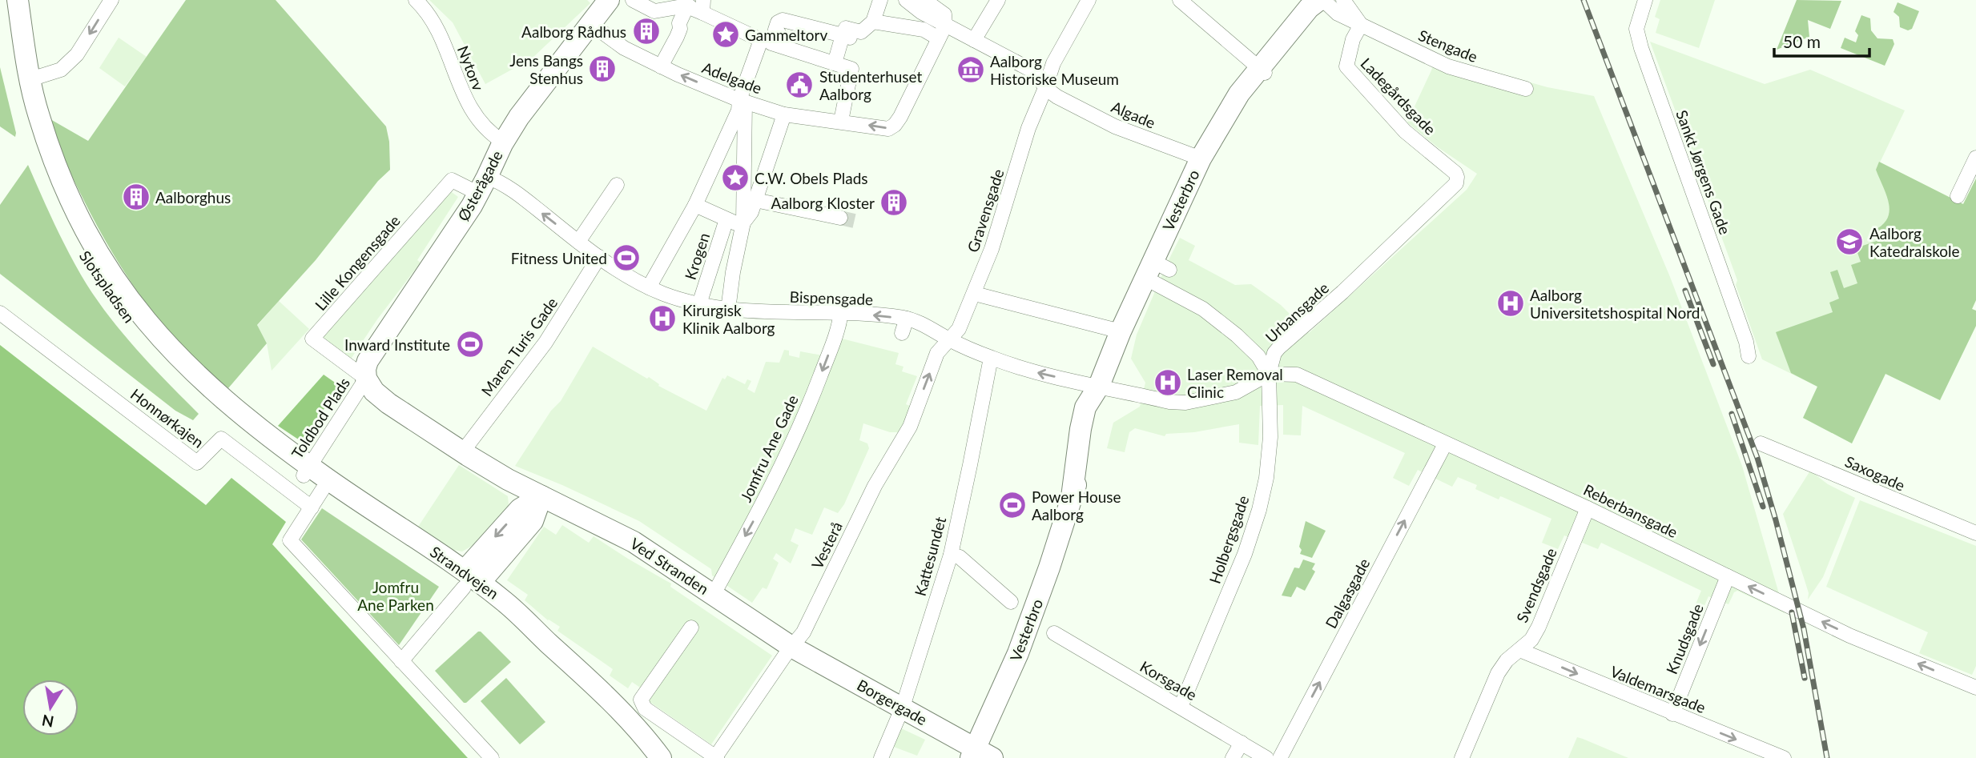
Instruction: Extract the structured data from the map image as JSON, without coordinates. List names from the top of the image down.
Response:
{
  "streets": {
    "main road": [
      "Østerågade",
      "Vesterbro",
      "Slotspladsen",
      "Ved Stranden",
      "Strandvejen",
      "Borgergade"
    ],
    "street": [
      "Stengade",
      "Nytorv",
      "Adelgade",
      "Ladegårdsgade",
      "Algade",
      "Sankt Jørgens Gade",
      "Gravensgade",
      "Krogen",
      "Lille Kongensgade",
      "Bispensgade",
      "Urbansgade",
      "Maren Turis Gade",
      "Honnørkajen",
      "Toldbod Plads",
      "Jomfru Ane Gade",
      "Saxogade",
      "Reberbansgade",
      "Holbergsgade",
      "Vesterå",
      "Kattesundet",
      "Svendsgade",
      "Dalgasgade",
      "Knudsgade",
      "Korsgade",
      "Valdemarsgade"
    ]
  },
  "crossings": [
    ["Stengade", "Ladegårdsgade"],
    ["Stengade", "Vesterbro"],
    ["Nytorv", "Østerågade"],
    ["Adelgade", "Algade"],
    ["Adelgade", "Østerågade"],
    ["Ladegårdsgade", "Urbansgade"],
    ["Algade", "Vesterbro"],
    ["Algade", "Gravensgade"],
    ["Østerågade", "Lille Kongensgade"],
    ["Østerågade", "Bispensgade"],
    ["Østerågade", "Toldbod Plads"],
    ["Østerågade", "Ved Stranden"],
    ["Vesterbro", "Bispensgade"],
    ["Vesterbro", "Borgergade"],
    ["Gravensgade", "Bispensgade"],
    ["Gravensgade", "Vesterå"],
    ["Krogen", "Bispensgade"],
    ["Lille Kongensgade", "Bispensgade"],
    ["Lille Kongensgade", "Toldbod Plads"],
    ["Lille Kongensgade", "Ved Stranden"],
    ["Slotspladsen", "Strandvejen"],
    ["Bispensgade", "Maren Turis Gade"],
    ["Bispensgade", "Jomfru Ane Gade"],
    ["Bispensgade", "Vesterå"],
    ["Bispensgade", "Kattesundet"],
    ["Urbansgade", "Reberbansgade"],
    ["Urbansgade", "Holbergsgade"],
    ["Maren Turis Gade", "Ved Stranden"],
    ["Toldbod Plads", "Ved Stranden"],
    ["Toldbod Plads", "Strandvejen"],
    ["Jomfru Ane Gade", "Ved Stranden"],
    ["Reberbansgade", "Holbergsgade"],
    ["Reberbansgade", "Svendsgade"],
    ["Reberbansgade", "Dalgasgade"],
    ["Reberbansgade", "Knudsgade"],
    ["Holbergsgade", "Korsgade"],
    ["Vesterå", "Ved Stranden"],
    ["Vesterå", "Borgergade"],
    ["Kattesundet", "Borgergade"],
    ["Ved Stranden", "Borgergade"],
    ["Svendsgade", "Valdemarsgade"],
    ["Knudsgade", "Valdemarsgade"]
  ],
  "one_way": [
    "Jomfru Ane Gade",
    "Reberbansgade",
    "Vesterå",
    "Dalgasgade",
    "Knudsgade",
    "Valdemarsgade"
  ],
  "parks": ["Jomfru Ane Parken"],
  "places": {
    "building": [
      "Aalborg Rådhus",
      "Jens Bangs Stenhus",
      "Aalborghus",
      "Aalborg Kloster"
    ],
    "place": ["Gammeltorv", "C.W. Obels Plads"],
    "museum": ["Aalborg Historiske Museum"],
    "public building": ["Studenterhuset Aalborg"],
    "school or university": ["Aalborg Katedralskole"],
    "sports": ["Fitness United", "Inward Institute", "Power House Aalborg"],
    "hospital": ["Aalborg Universitetshospital Nord", "Kirurgisk Klinik Aalborg", "Laser Removal Clinic"]
  },
  "scale_bar": "50 m",
  "north": "bottom"
}
